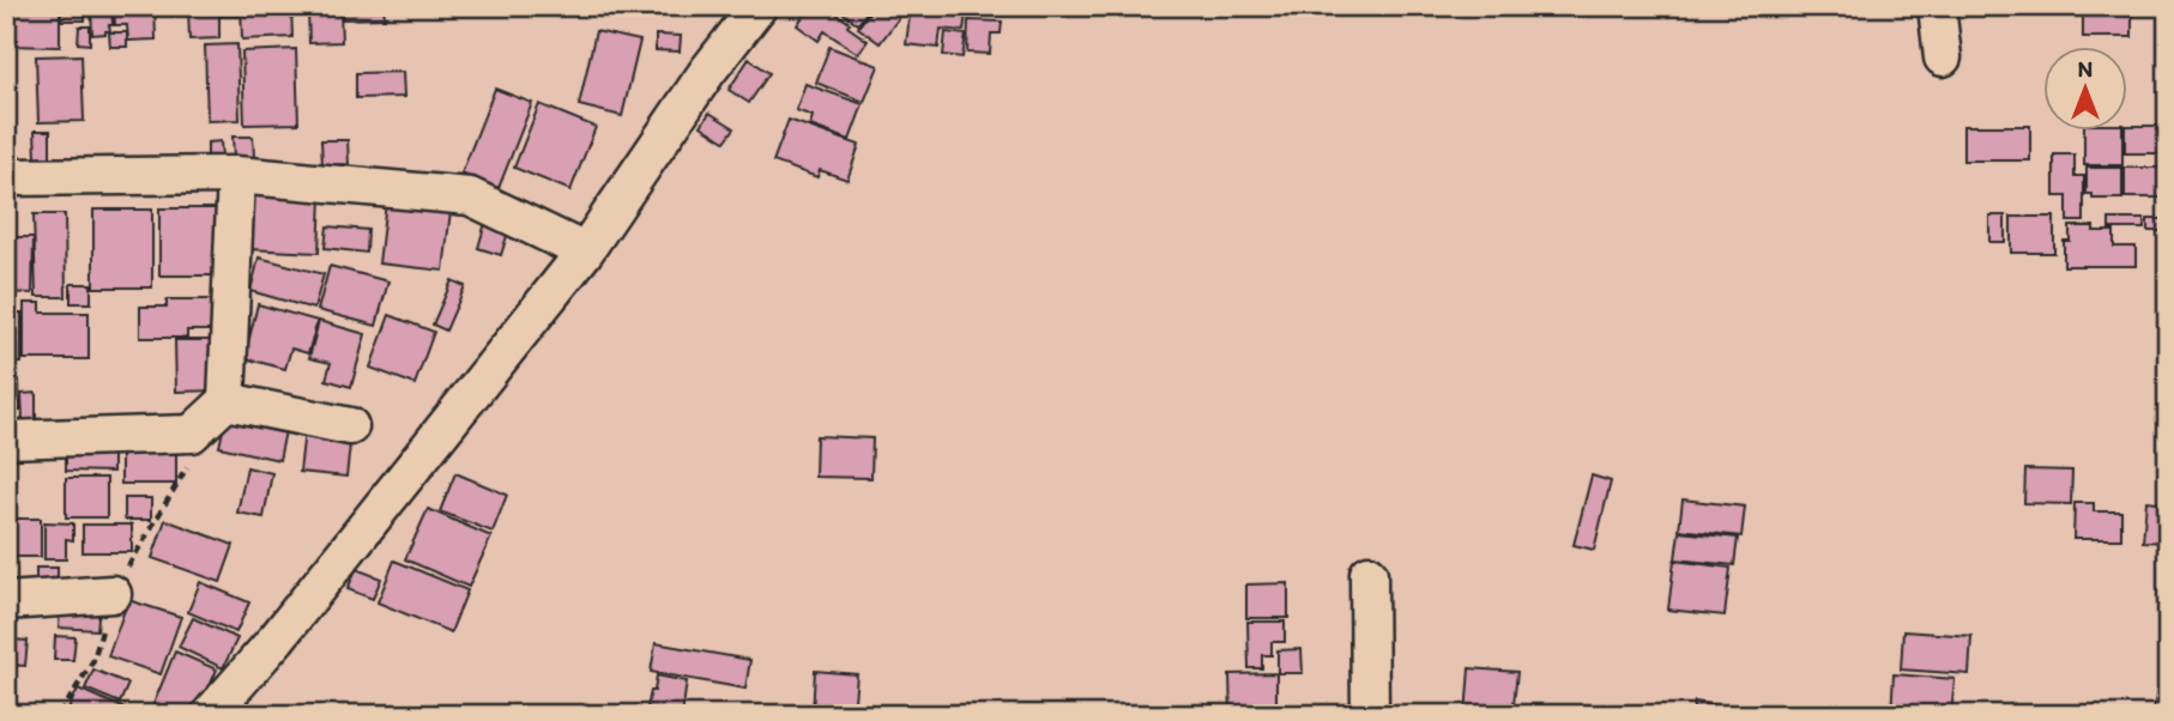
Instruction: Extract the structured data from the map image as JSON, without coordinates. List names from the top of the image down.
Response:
{
  "north": "top"
}
